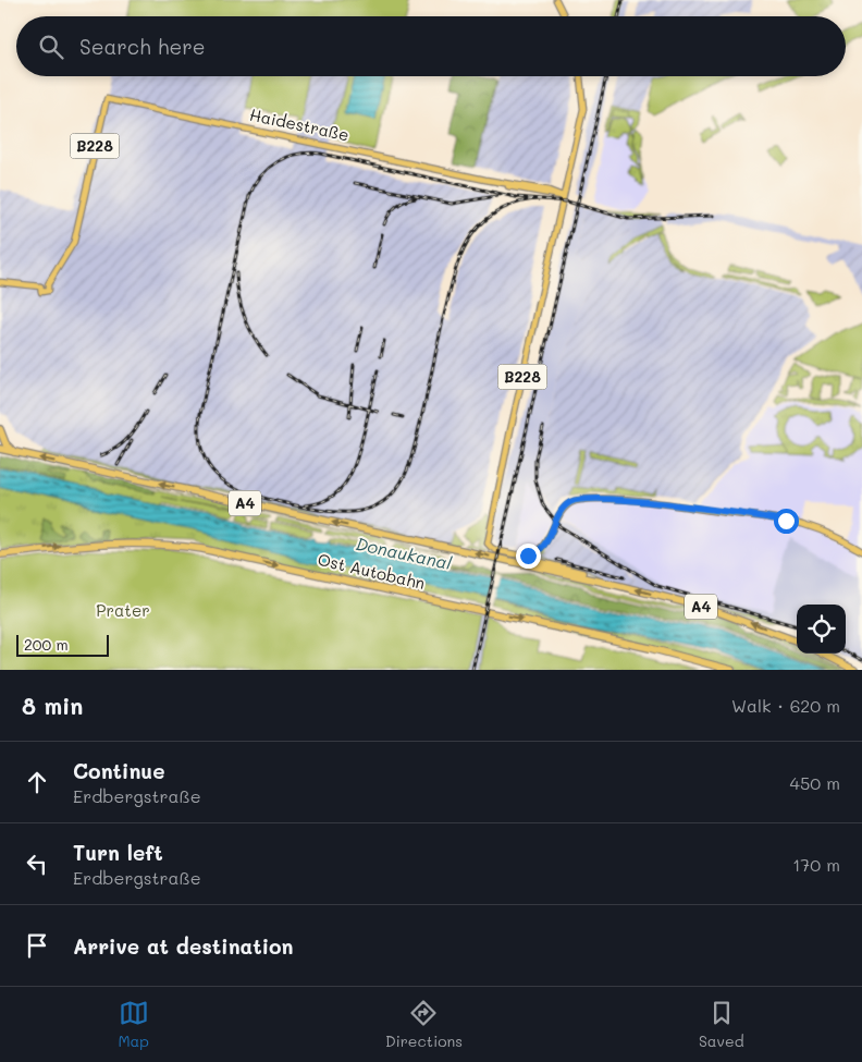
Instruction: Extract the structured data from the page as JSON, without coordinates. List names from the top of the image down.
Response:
{
  "streets": {
    "highway": ["A4", "Ost Autobahn"],
    "main road": ["Haidestraße", "B228"]
  },
  "crossings": [
    ["Haidestraße", "B228"]
  ],
  "water": ["Donaukanal"],
  "parks": ["Prater"],
  "scale_bar": "200 m",
  "page": {
    "search": "Search here",
    "scale": "200 m",
    "heading": ["8 min", "Walk · 620 m"],
    "list": [
      ["Continue", "Erdbergstraße", "450 m"],
      ["Turn left", "Erdbergstraße", "170 m"],
      "Arrive at destination"
    ],
    "nav": ["Map", "Directions", "Saved"]
  }
}
